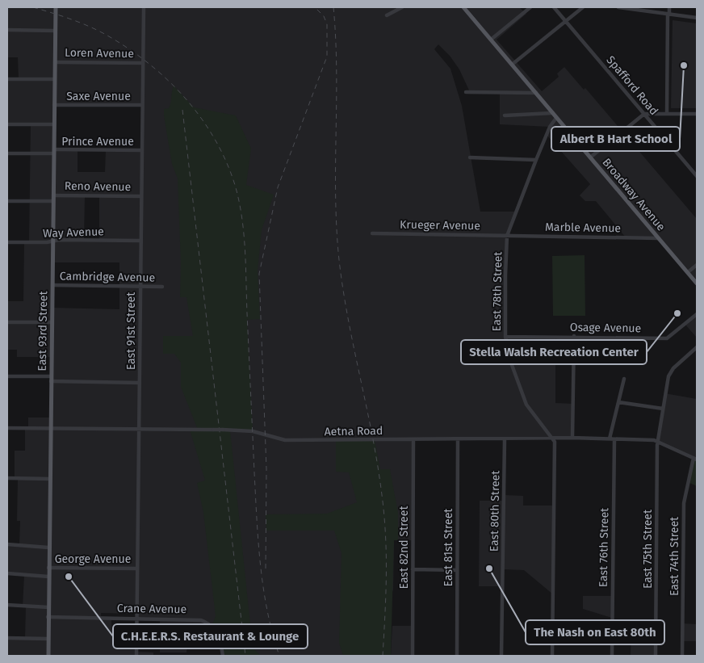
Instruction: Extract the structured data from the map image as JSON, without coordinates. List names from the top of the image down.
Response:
{
  "streets": {
    "main road": ["Broadway Avenue", "East 93rd Street"],
    "street": [
      "Loren Avenue",
      "Spafford Road",
      "Saxe Avenue",
      "Prince Avenue",
      "Reno Avenue",
      "Krueger Avenue",
      "Marble Avenue",
      "Way Avenue",
      "Cambridge Avenue",
      "East 78th Street",
      "Osage Avenue",
      "East 91st Street",
      "Aetna Road",
      "East 80th Street",
      "East 82nd Street",
      "East 81st Street",
      "East 76th Street",
      "East 75th Street",
      "East 74th Street",
      "George Avenue",
      "Crane Avenue"
    ]
  },
  "crossings": [
    ["Loren Avenue", "East 93rd Street"],
    ["Loren Avenue", "East 91st Street"],
    ["Saxe Avenue", "East 93rd Street"],
    ["Saxe Avenue", "East 91st Street"],
    ["Prince Avenue", "East 93rd Street"],
    ["Prince Avenue", "East 91st Street"],
    ["Reno Avenue", "East 93rd Street"],
    ["Reno Avenue", "East 91st Street"],
    ["Broadway Avenue", "Marble Avenue"],
    ["Broadway Avenue", "East 78th Street"],
    ["Krueger Avenue", "Marble Avenue"],
    ["Krueger Avenue", "East 78th Street"],
    ["Marble Avenue", "East 78th Street"],
    ["Way Avenue", "East 93rd Street"],
    ["Way Avenue", "East 91st Street"],
    ["Cambridge Avenue", "East 93rd Street"],
    ["Cambridge Avenue", "East 91st Street"],
    ["East 78th Street", "Osage Avenue"],
    ["East 78th Street", "Aetna Road"],
    ["East 93rd Street", "Aetna Road"],
    ["East 93rd Street", "George Avenue"],
    ["East 93rd Street", "Crane Avenue"],
    ["East 91st Street", "Aetna Road"],
    ["East 91st Street", "George Avenue"],
    ["East 91st Street", "Crane Avenue"],
    ["Aetna Road", "East 80th Street"],
    ["Aetna Road", "East 82nd Street"],
    ["Aetna Road", "East 81st Street"],
    ["Aetna Road", "East 76th Street"],
    ["Aetna Road", "East 75th Street"],
    ["Aetna Road", "East 74th Street"]
  ],
  "places": [
    "Albert B Hart School",
    "Stella Walsh Recreation Center",
    "The Nash on East 80th",
    "C.H.E.E.R.S. Restaurant & Lounge"
  ]
}
